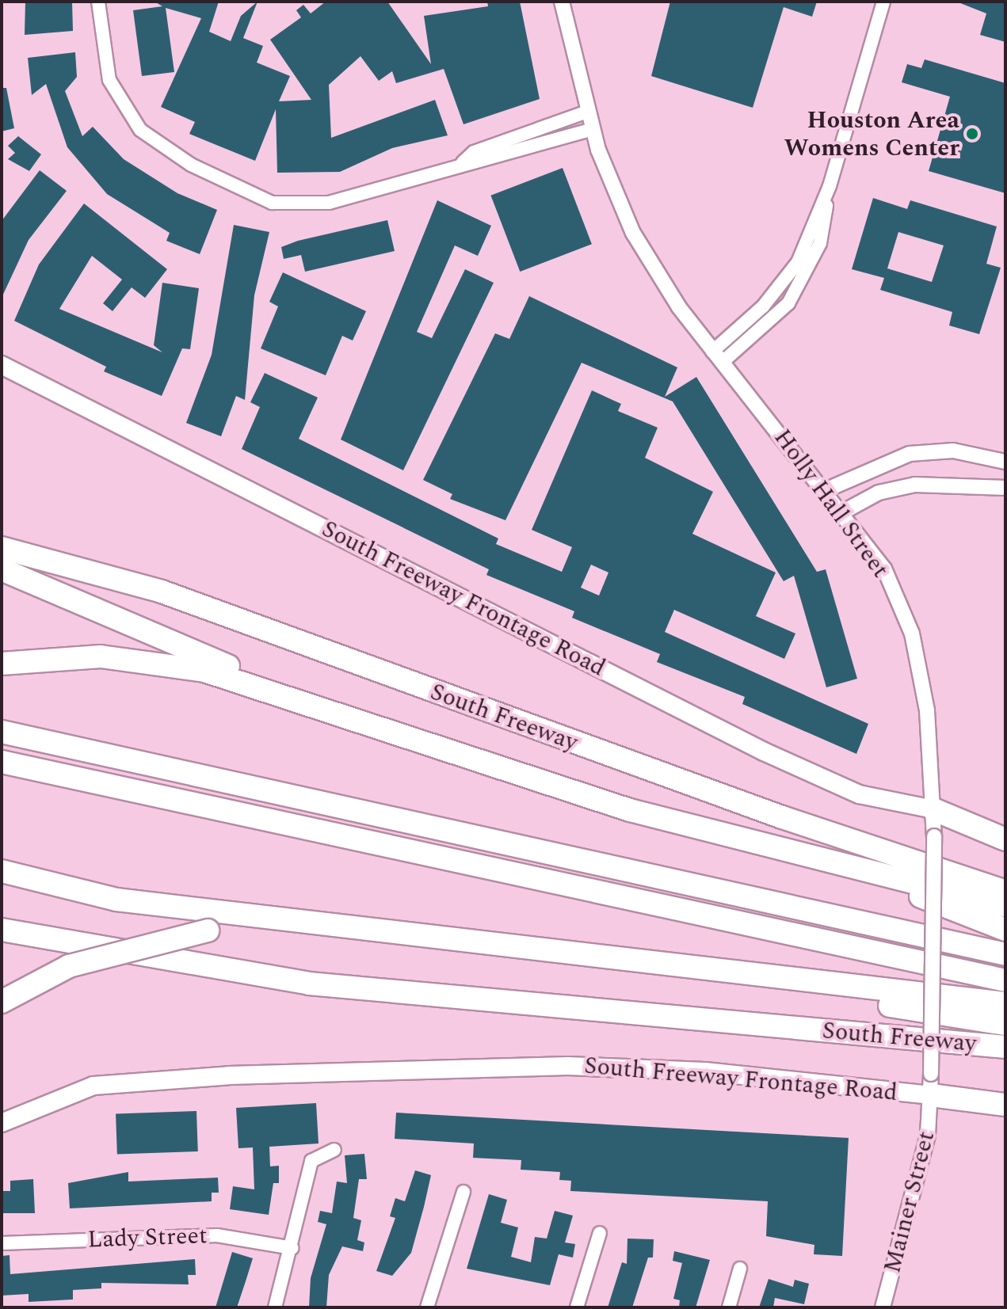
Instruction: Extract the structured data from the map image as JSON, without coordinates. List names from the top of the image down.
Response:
{
  "streets": {
    "highway": ["South Freeway"],
    "main road": ["South Freeway Frontage Road"],
    "street": ["Holly Hall Street", "Mainer Street", "Lady Street"]
  },
  "crossings": [
    ["Holly Hall Street", "South Freeway Frontage Road"],
    ["Holly Hall Street", "Mainer Street"],
    ["South Freeway Frontage Road", "Mainer Street"]
  ],
  "places": ["Houston Area Womens Center"]
}
